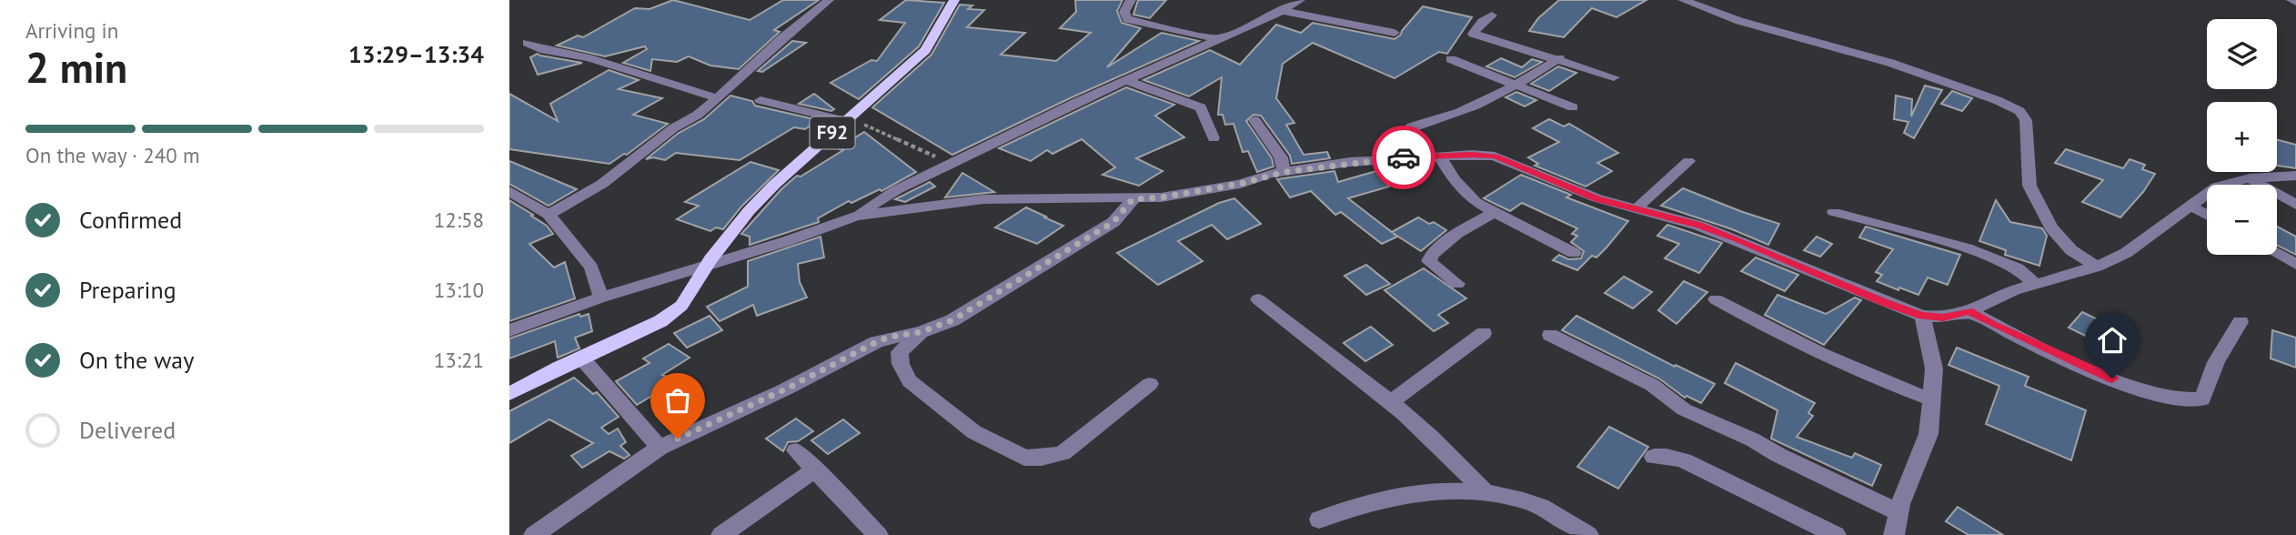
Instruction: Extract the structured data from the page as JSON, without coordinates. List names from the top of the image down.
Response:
{
  "streets": {
    "main road": ["F92"]
  },
  "page": {
    "heading": ["2 min", "Arriving in", "13:29–13:34"],
    "map_buttons": ["+", "−"],
    "bar": "On the way · 240 m",
    "list": [
      ["Confirmed", "12:58"],
      ["Preparing", "13:10"],
      ["On the way", "13:21"],
      "Delivered"
    ]
  }
}
